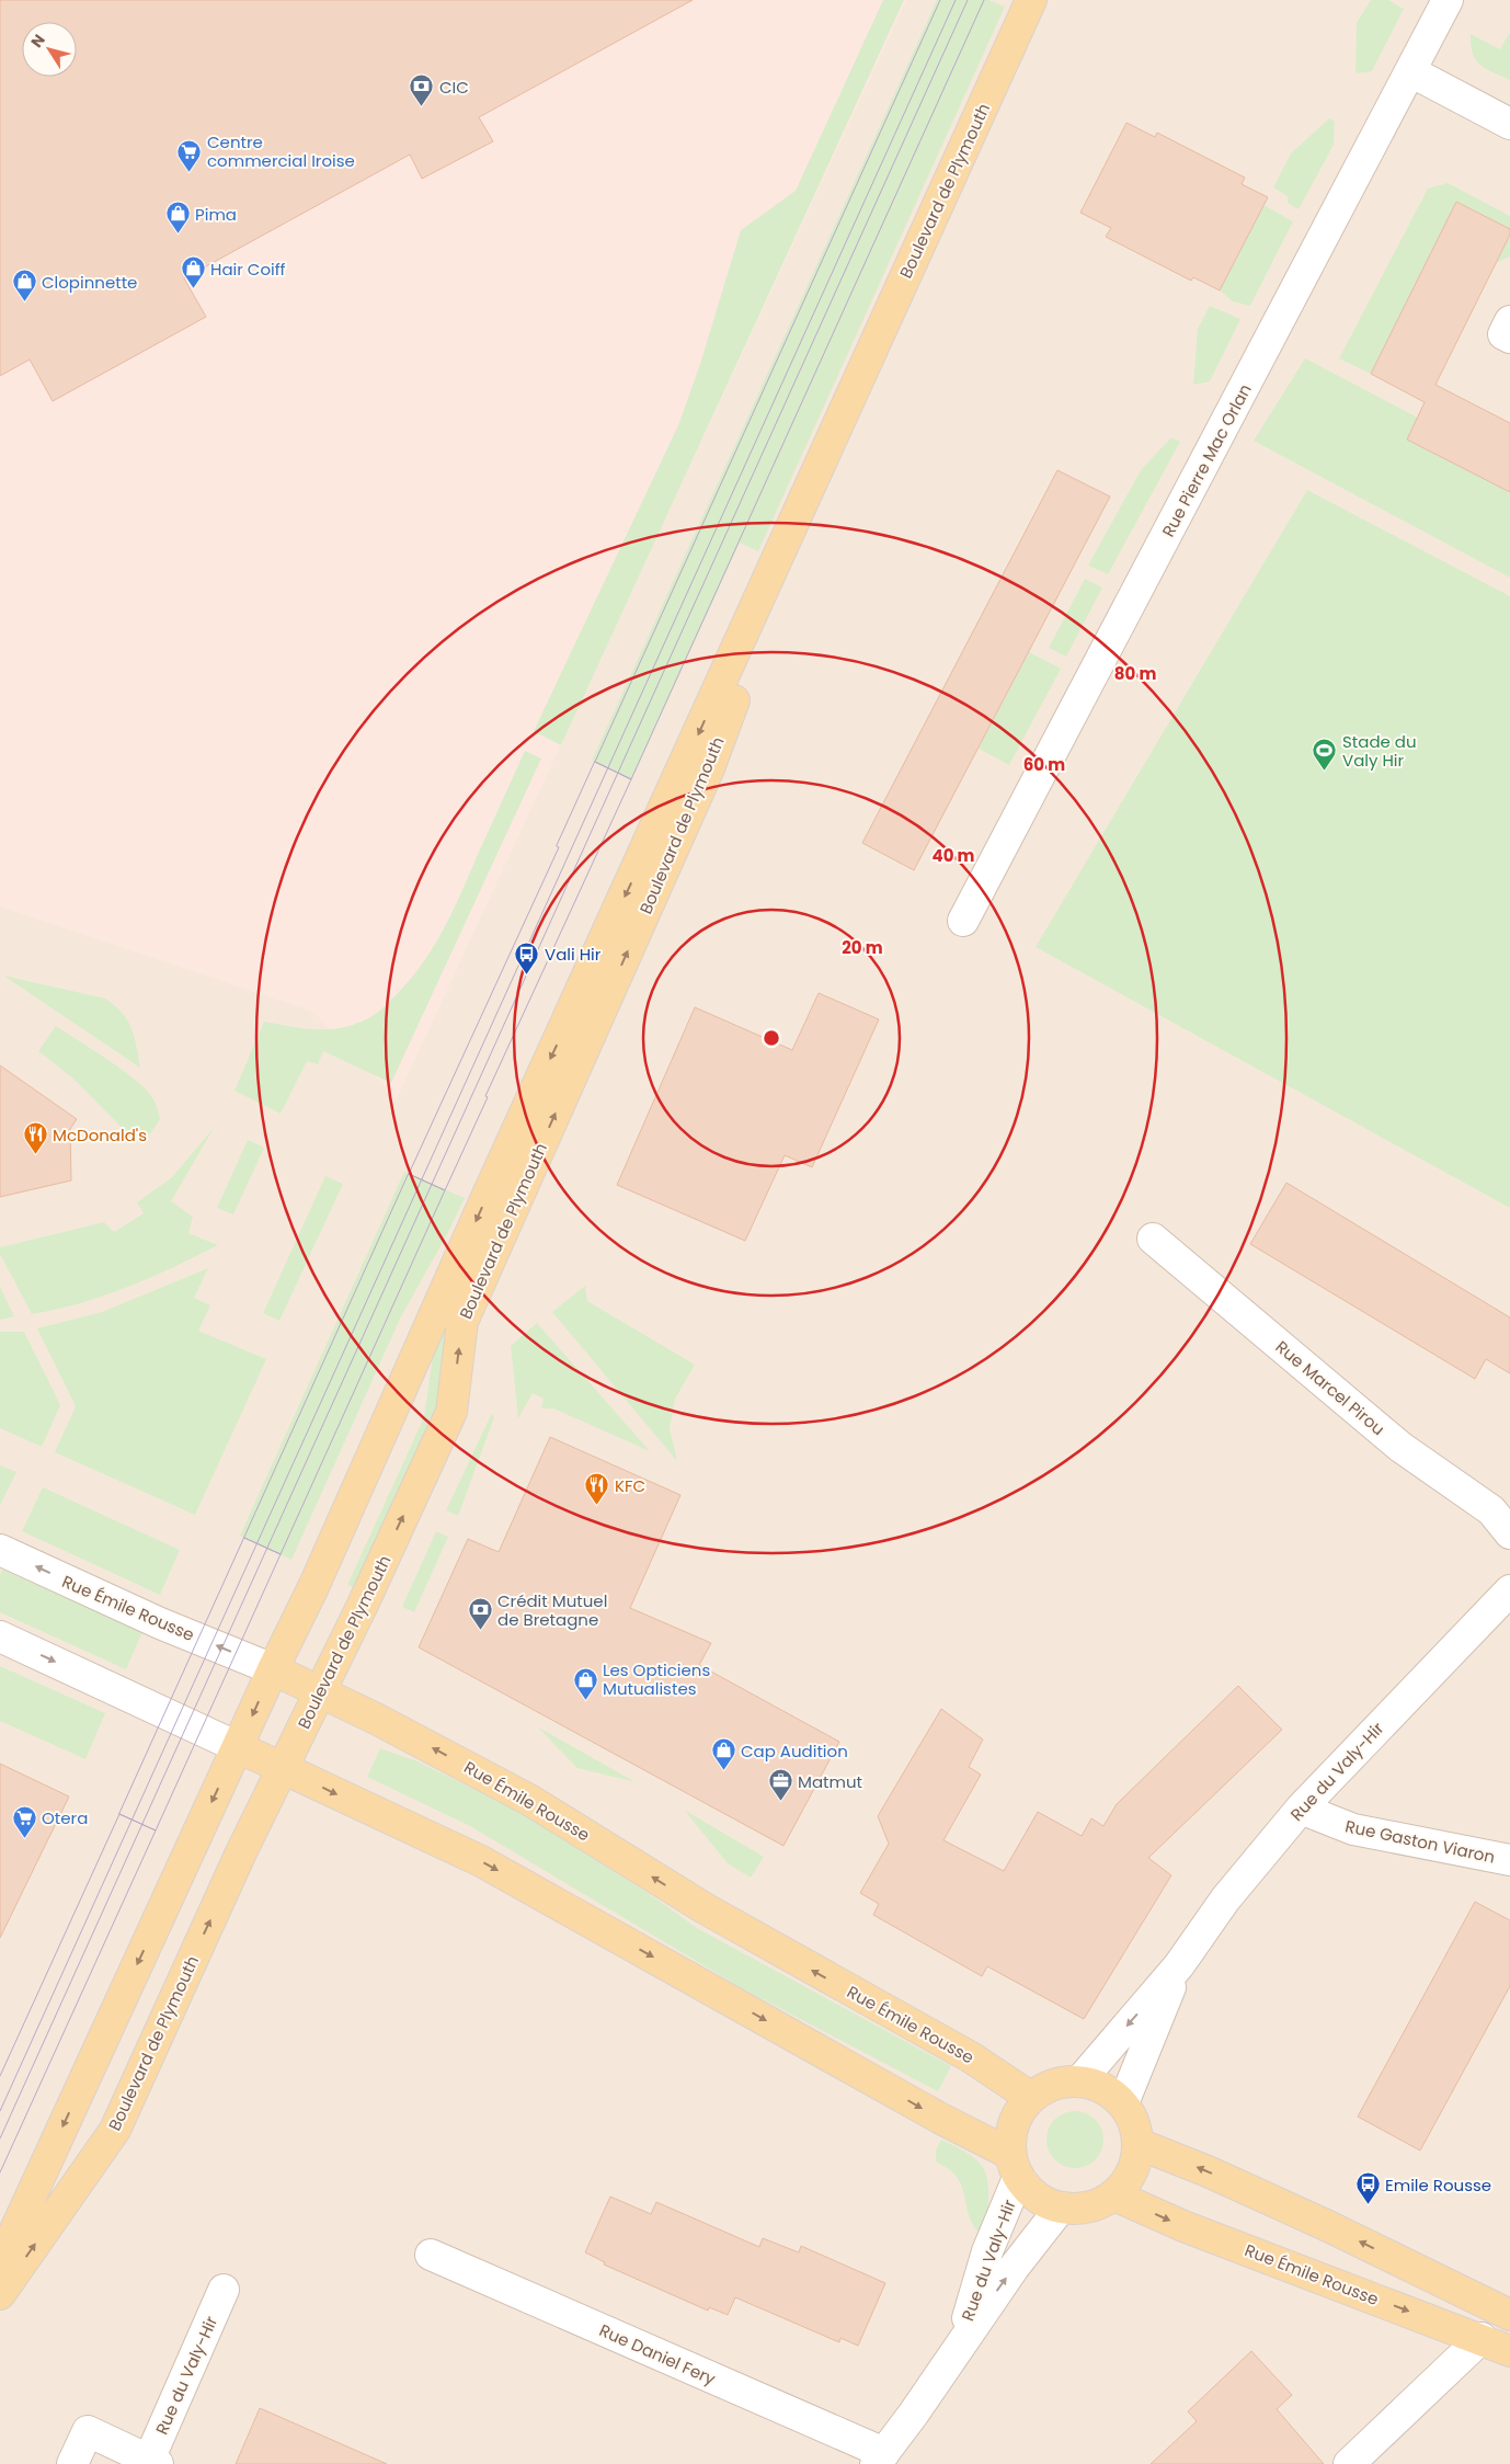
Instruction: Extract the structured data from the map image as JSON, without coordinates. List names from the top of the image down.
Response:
{
  "streets": {
    "main road": ["Boulevard de Plymouth", "Rue Émile Rousse"],
    "street": [
      "Rue Pierre Mac Orlan",
      "Rue Marcel Pirou",
      "Rue du Valy-Hir",
      "Rue Gaston Viaron",
      "Rue Daniel Fery"
    ]
  },
  "crossings": [
    ["Boulevard de Plymouth", "Rue Émile Rousse"],
    ["Rue Émile Rousse", "Rue du Valy-Hir"],
    ["Rue du Valy-Hir", "Rue Gaston Viaron"],
    ["Rue du Valy-Hir", "Rue Daniel Fery"]
  ],
  "places": {
    "bank": ["CIC", "Crédit Mutuel de Bretagne"],
    "supermarket": ["Centre commercial Iroise", "Otera"],
    "shop": [
      "Pima",
      "Hair Coiff",
      "Clopinnette",
      "Les Opticiens Mutualistes",
      "Cap Audition"
    ],
    "sports": ["Stade du Valy Hir"],
    "bus stop": ["Vali Hir", "Emile Rousse"],
    "restaurant": ["McDonald's", "KFC"],
    "office": ["Matmut"]
  },
  "north": "top left",
  "rings": [
    "80 m",
    "60 m",
    "40 m",
    "20 m"
  ]
}
